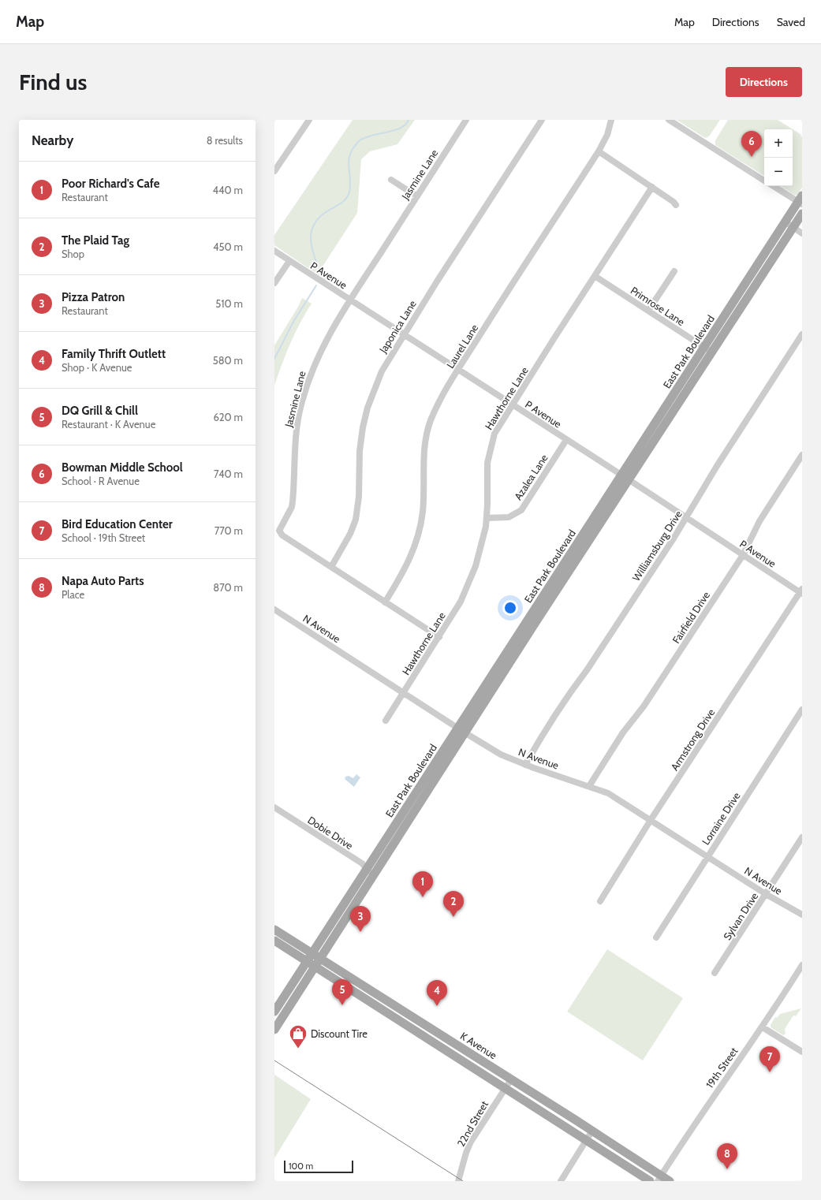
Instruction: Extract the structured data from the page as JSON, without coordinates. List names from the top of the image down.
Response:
{
  "streets": {
    "main road": ["East Park Boulevard", "K Avenue"],
    "street": [
      "Jasmine Lane",
      "P Avenue",
      "Primrose Lane",
      "Japonica Lane",
      "Laurel Lane",
      "Hawthorne Lane",
      "Azalea Lane",
      "Williamsburg Drive",
      "Fairfield Drive",
      "N Avenue",
      "Armstrong Drive",
      "Lorraine Drive",
      "Dobie Drive",
      "Sylvan Drive",
      "19th Street",
      "22nd Street"
    ]
  },
  "crossings": [
    ["Jasmine Lane", "P Avenue"],
    ["Jasmine Lane", "Japonica Lane"],
    ["Jasmine Lane", "Laurel Lane"],
    ["Jasmine Lane", "Hawthorne Lane"],
    ["P Avenue", "Japonica Lane"],
    ["P Avenue", "Laurel Lane"],
    ["P Avenue", "East Park Boulevard"],
    ["P Avenue", "Hawthorne Lane"],
    ["P Avenue", "Azalea Lane"],
    ["P Avenue", "Williamsburg Drive"],
    ["P Avenue", "Fairfield Drive"],
    ["P Avenue", "Armstrong Drive"],
    ["Primrose Lane", "East Park Boulevard"],
    ["Primrose Lane", "Hawthorne Lane"],
    ["East Park Boulevard", "N Avenue"],
    ["East Park Boulevard", "Dobie Drive"],
    ["East Park Boulevard", "K Avenue"],
    ["Hawthorne Lane", "Azalea Lane"],
    ["Hawthorne Lane", "N Avenue"],
    ["Williamsburg Drive", "N Avenue"],
    ["Fairfield Drive", "N Avenue"],
    ["N Avenue", "Armstrong Drive"],
    ["N Avenue", "Lorraine Drive"],
    ["N Avenue", "Sylvan Drive"],
    ["K Avenue", "19th Street"],
    ["K Avenue", "22nd Street"]
  ],
  "places": {
    "shop": ["Discount Tire"]
  },
  "scale_bar": "100 m",
  "page": {
    "header": "Map",
    "nav": ["Map", "Directions", "Saved"],
    "buttons": "Directions",
    "title": "Find us",
    "heading": ["Nearby", "8 results"],
    "map_buttons": ["+", "−"],
    "pins": [
      "6",
      "1",
      "2",
      "3",
      "5",
      "4",
      "7",
      "8"
    ],
    "list": [
      {
        "mark": "1",
        "name": "Poor Richard's Cafe",
        "note": "Restaurant",
        "value": "440 m"
      },
      {
        "mark": "2",
        "name": "The Plaid Tag",
        "note": "Shop",
        "value": "450 m"
      },
      {
        "mark": "3",
        "name": "Pizza Patron",
        "note": "Restaurant",
        "value": "510 m"
      },
      {
        "mark": "4",
        "name": "Family Thrift Outlett",
        "note": "Shop · K Avenue",
        "value": "580 m"
      },
      {
        "mark": "5",
        "name": "DQ Grill & Chill",
        "note": "Restaurant · K Avenue",
        "value": "620 m"
      },
      {
        "mark": "6",
        "name": "Bowman Middle School",
        "note": "School · R Avenue",
        "value": "740 m"
      },
      {
        "mark": "7",
        "name": "Bird Education Center",
        "note": "School · 19th Street",
        "value": "770 m"
      },
      {
        "mark": "8",
        "name": "Napa Auto Parts",
        "note": "Place",
        "value": "870 m"
      }
    ],
    "scale": "100 m"
  }
}
